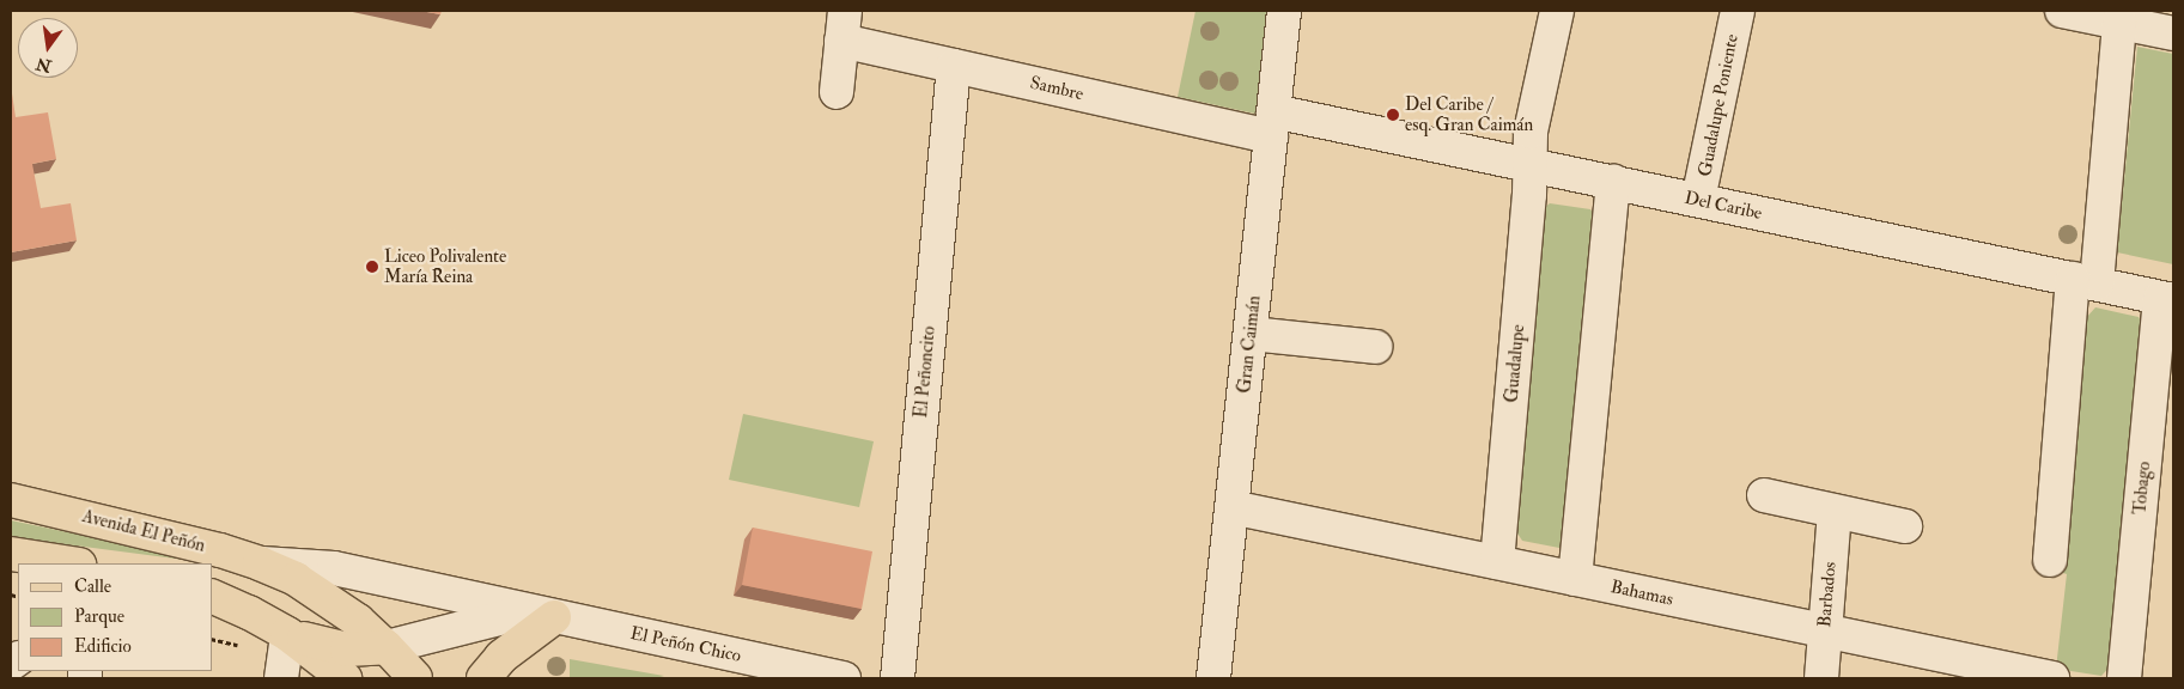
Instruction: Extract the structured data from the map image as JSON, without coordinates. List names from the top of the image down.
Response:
{
  "streets": {
    "main road": ["Avenida El Peñón"],
    "street": [
      "Sambre",
      "Guadalupe Poniente",
      "Del Caribe",
      "Gran Caimán",
      "Guadalupe",
      "El Peñoncito",
      "Tobago",
      "Bahamas",
      "Barbados",
      "El Peñón Chico"
    ]
  },
  "crossings": [
    ["Sambre", "Del Caribe"],
    ["Sambre", "Gran Caimán"],
    ["Sambre", "El Peñoncito"],
    ["Guadalupe Poniente", "Del Caribe"],
    ["Del Caribe", "Gran Caimán"],
    ["Del Caribe", "Guadalupe"],
    ["Del Caribe", "Tobago"],
    ["Gran Caimán", "Bahamas"],
    ["Guadalupe", "Bahamas"],
    ["Avenida El Peñón", "El Peñón Chico"],
    ["Bahamas", "Barbados"]
  ],
  "places": ["Del Caribe / esq. Gran Caimán", "Liceo Polivalente María Reina"],
  "legend": ["Calle", "Parque", "Edificio"],
  "north": "bottom"
}
